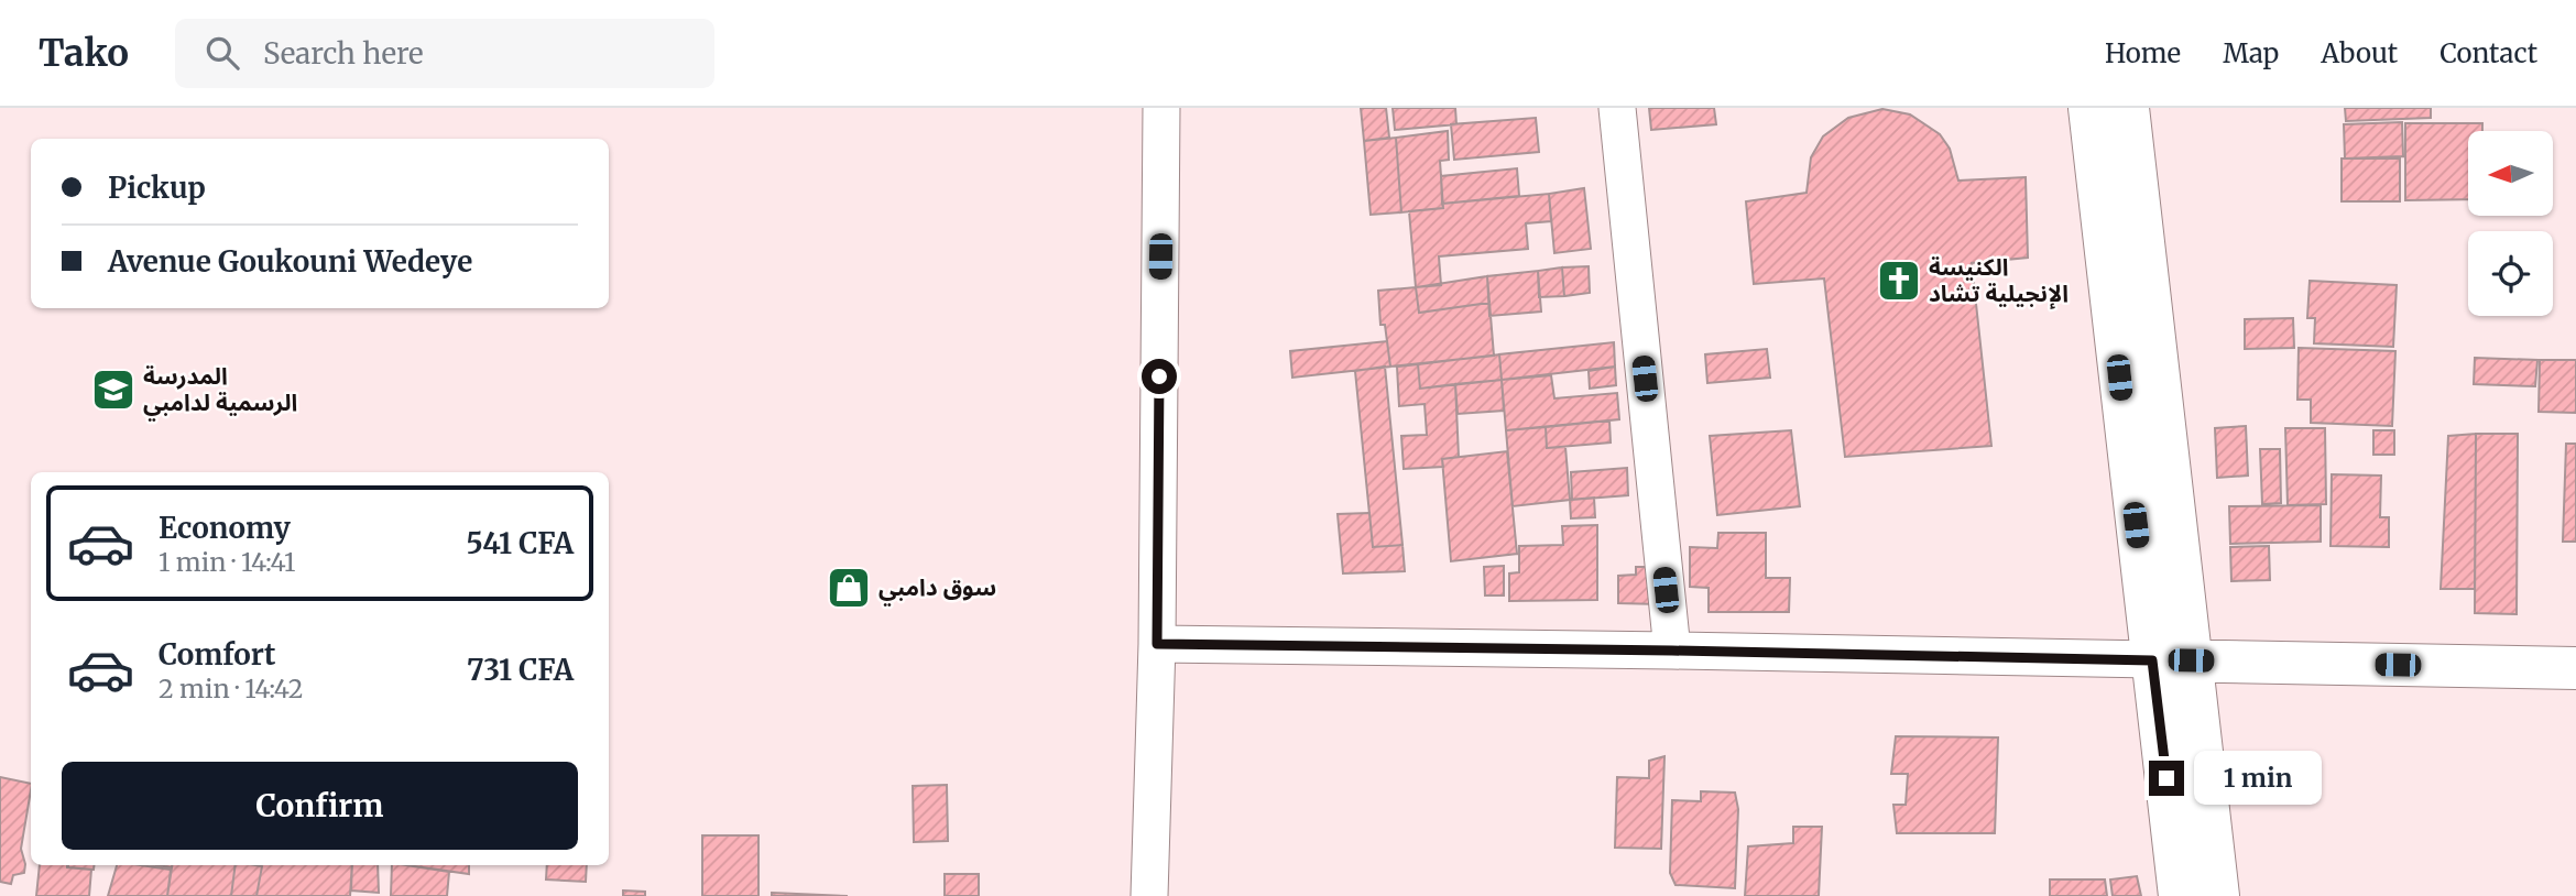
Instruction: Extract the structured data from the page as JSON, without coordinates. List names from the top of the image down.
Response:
{
  "places": {
    "church": ["الكنيسة الإنجيلية تشاد"],
    "school or university": ["المدرسة الرسمية لدامبي"],
    "shop": ["سوق دامبي"]
  },
  "north": "left",
  "page": {
    "header": "Tako",
    "search": "Search here",
    "nav": [
      "Home",
      "Map",
      "About",
      "Contact"
    ],
    "banner": ["Pickup", "Avenue Goukouni Wedeye"],
    "list": [
      {
        "name": "Economy",
        "note": "1 min · 14:41",
        "value": "541 CFA"
      },
      {
        "name": "Comfort",
        "note": "2 min · 14:42",
        "value": "731 CFA"
      }
    ],
    "buttons": "Confirm",
    "bubble": "1 min"
  }
}
